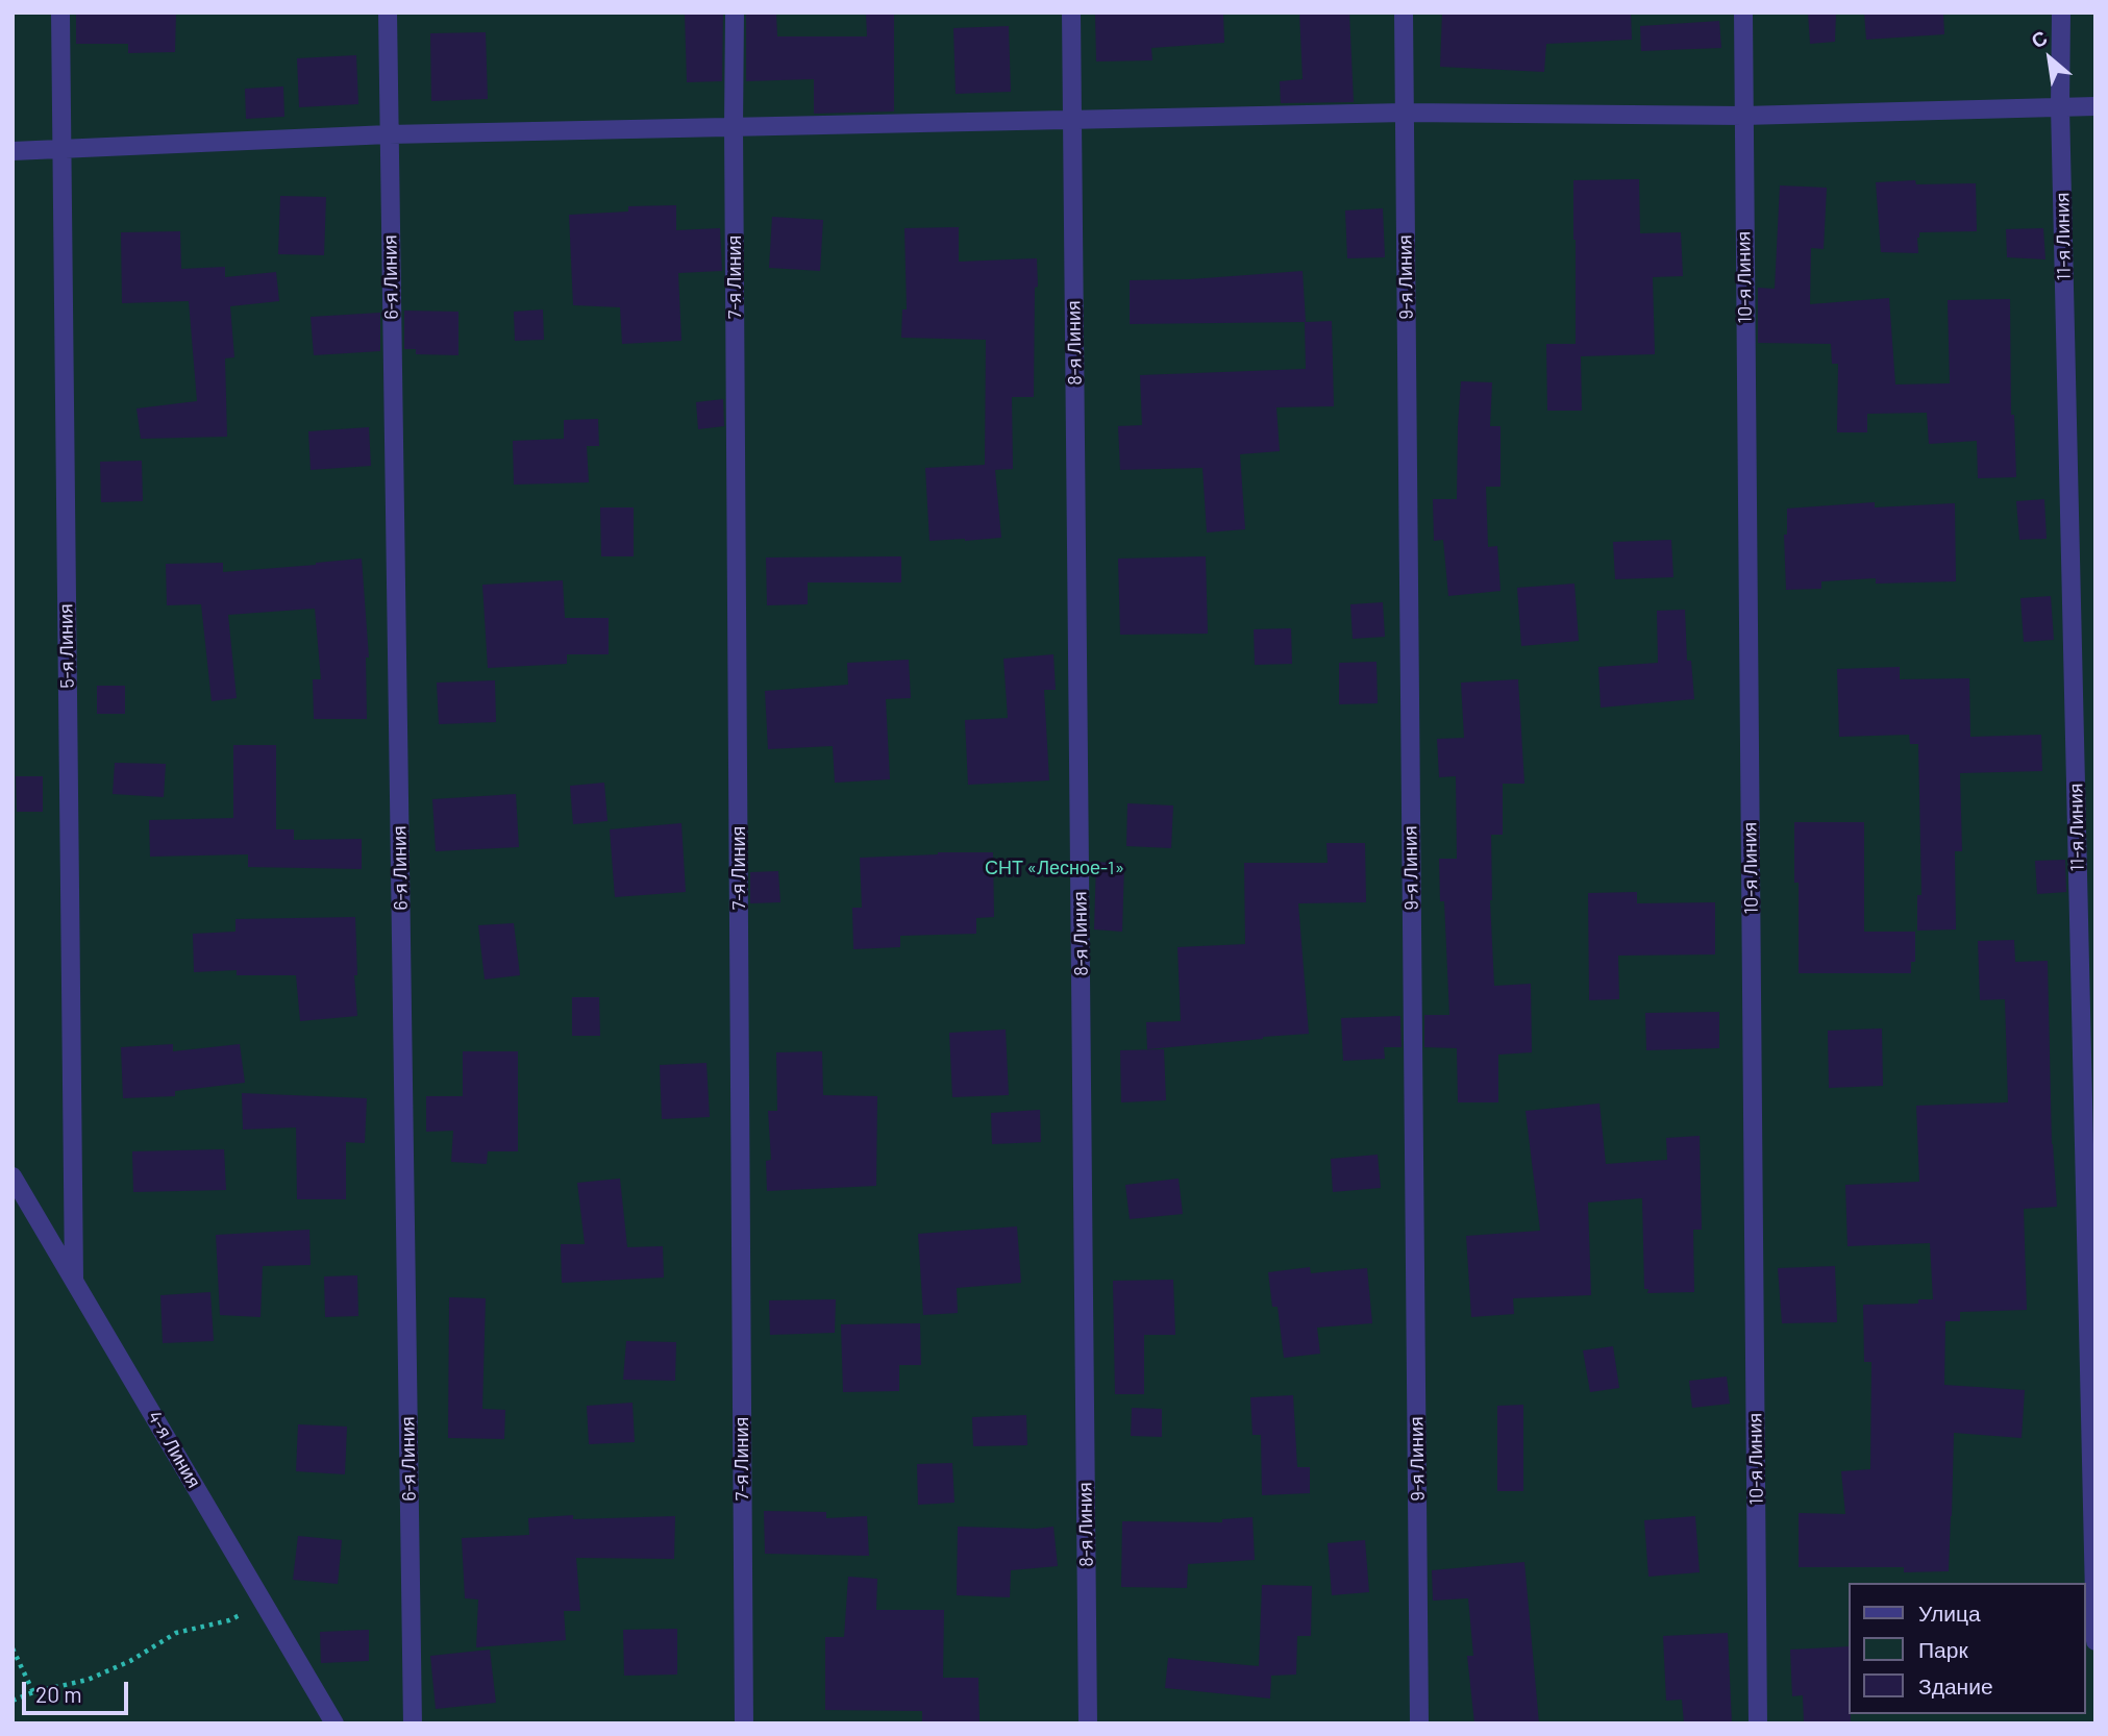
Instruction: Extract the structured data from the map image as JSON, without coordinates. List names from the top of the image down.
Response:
{
  "streets": {
    "street": [
      "11-я Линия",
      "6-я Линия",
      "7-я Линия",
      "9-я Линия",
      "10-я Линия",
      "8-я Линия",
      "5-я Линия",
      "4-я Линия"
    ]
  },
  "crossings": [
    ["5-я Линия", "4-я Линия"]
  ],
  "parks": ["СНТ «Лесное-1»"],
  "legend": ["Улица", "Парк", "Здание"],
  "scale_bar": "20 m",
  "north": "top left"
}
